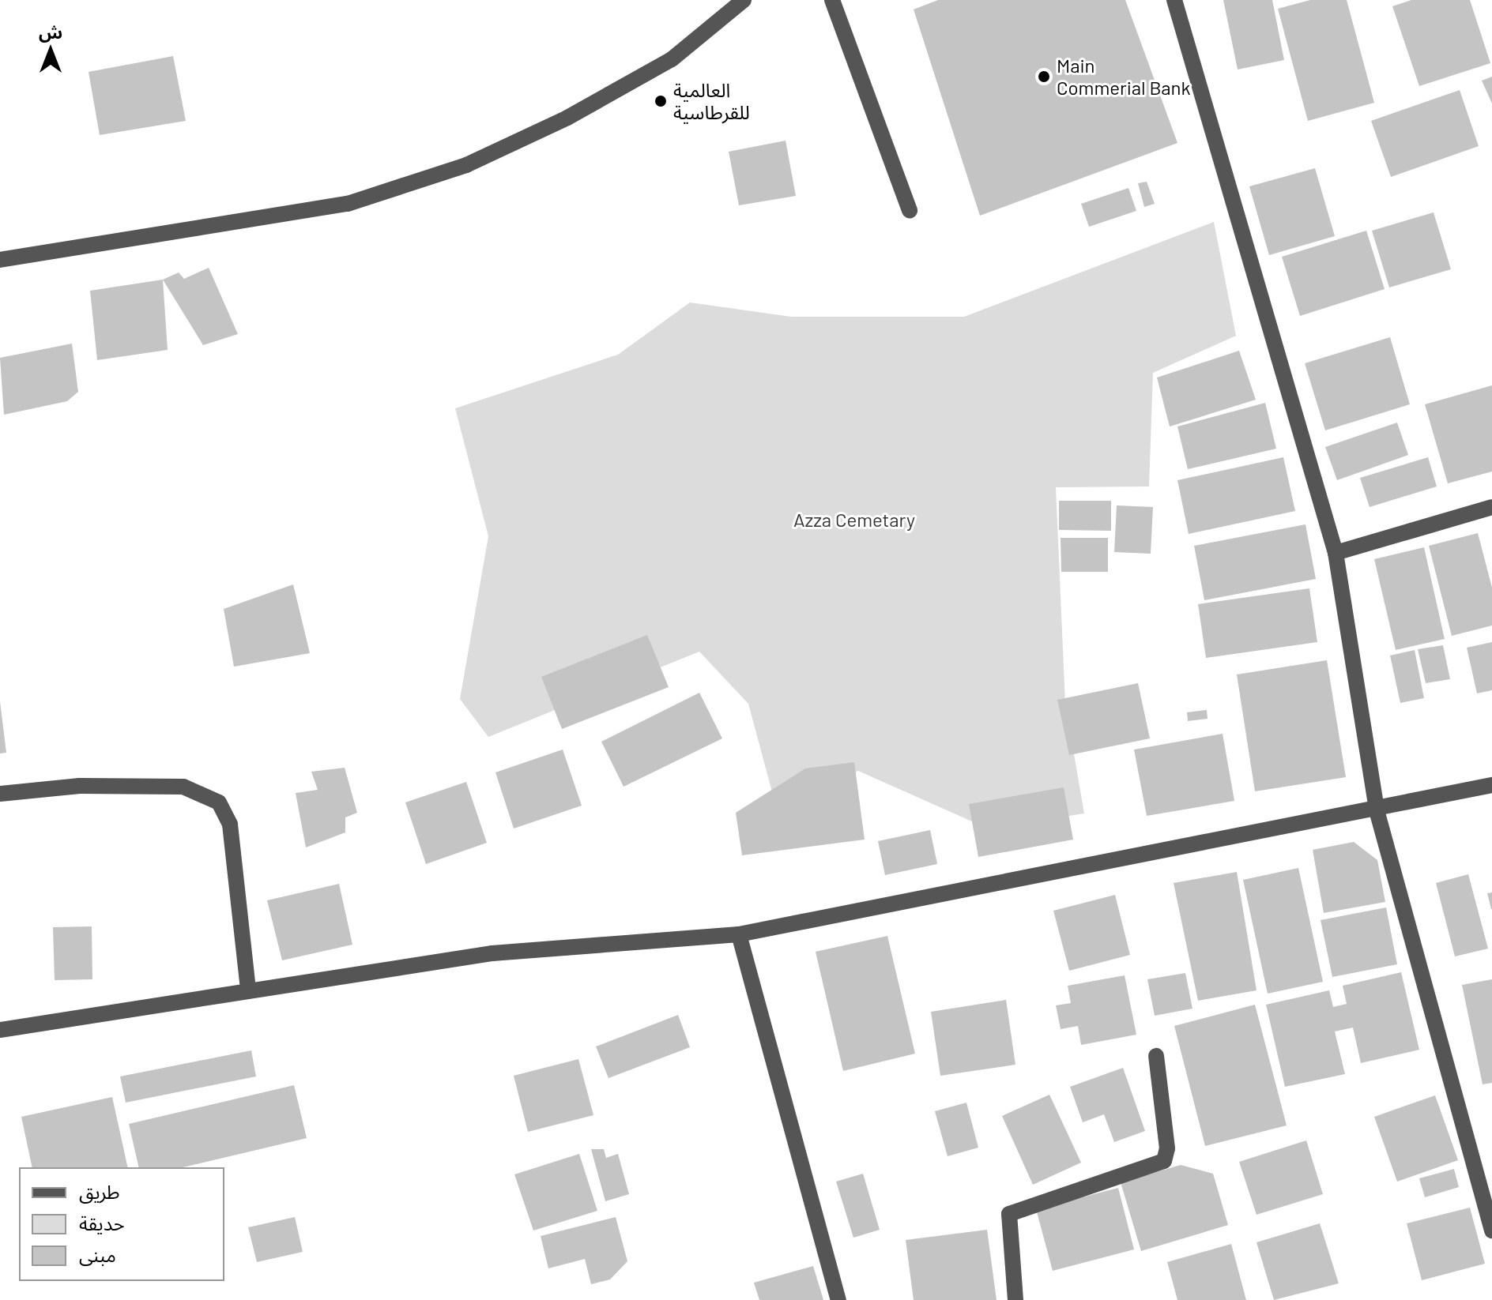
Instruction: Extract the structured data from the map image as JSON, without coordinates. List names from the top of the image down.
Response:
{
  "parks": ["Azza Cemetary"],
  "places": ["Main Commerial Bank", "العالمية للقرطاسية"],
  "legend": ["طريق", "حديقة", "مبنى"],
  "north": "top"
}
